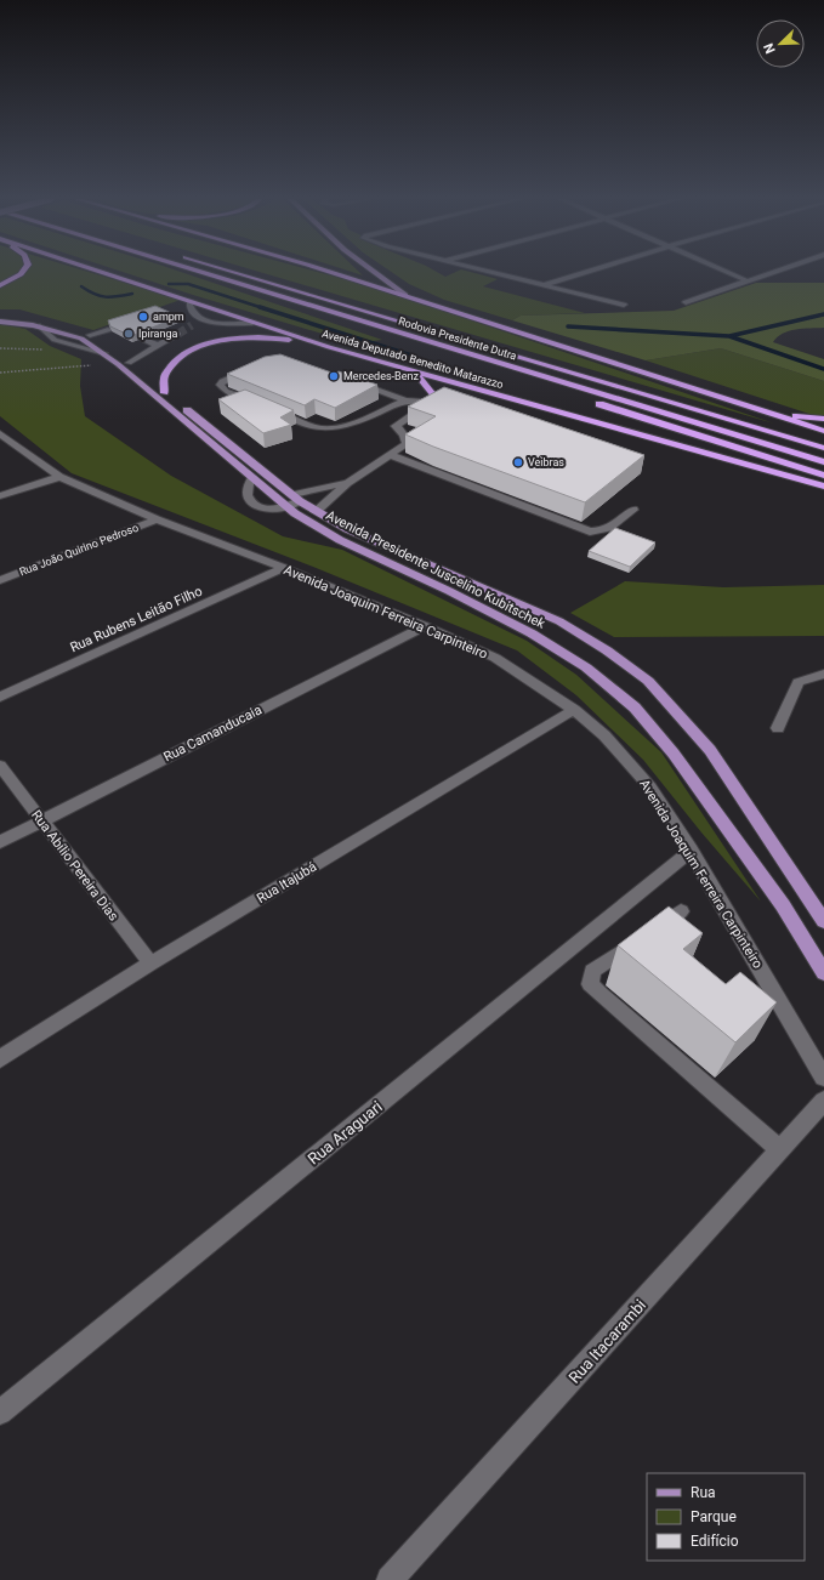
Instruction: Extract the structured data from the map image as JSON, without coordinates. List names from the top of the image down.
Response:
{
  "streets": {
    "highway": ["Rodovia Presidente Dutra", "Avenida Deputado Benedito Matarazzo"],
    "main road": ["Avenida Presidente Juscelino Kubitschek"],
    "street": [
      "Rua João Quirino Pedroso",
      "Avenida Joaquim Ferreira Carpinteiro",
      "Rua Rubens Leitão Filho",
      "Rua Camanducaia",
      "Rua Abílio Pereira Dias",
      "Rua Itajubá",
      "Rua Araguari",
      "Rua Itacarambi"
    ]
  },
  "crossings": [
    ["Rua João Quirino Pedroso", "Avenida Joaquim Ferreira Carpinteiro"],
    ["Avenida Joaquim Ferreira Carpinteiro", "Rua Rubens Leitão Filho"],
    ["Avenida Joaquim Ferreira Carpinteiro", "Rua Camanducaia"],
    ["Avenida Joaquim Ferreira Carpinteiro", "Rua Itajubá"],
    ["Avenida Joaquim Ferreira Carpinteiro", "Rua Araguari"],
    ["Rua Camanducaia", "Rua Abílio Pereira Dias"],
    ["Rua Abílio Pereira Dias", "Rua Itajubá"]
  ],
  "places": [
    "ampm",
    "Ipiranga",
    "Mercedes-Benz",
    "Veibras"
  ],
  "legend": ["Rua", "Parque", "Edifício"],
  "north": "bottom left"
}
